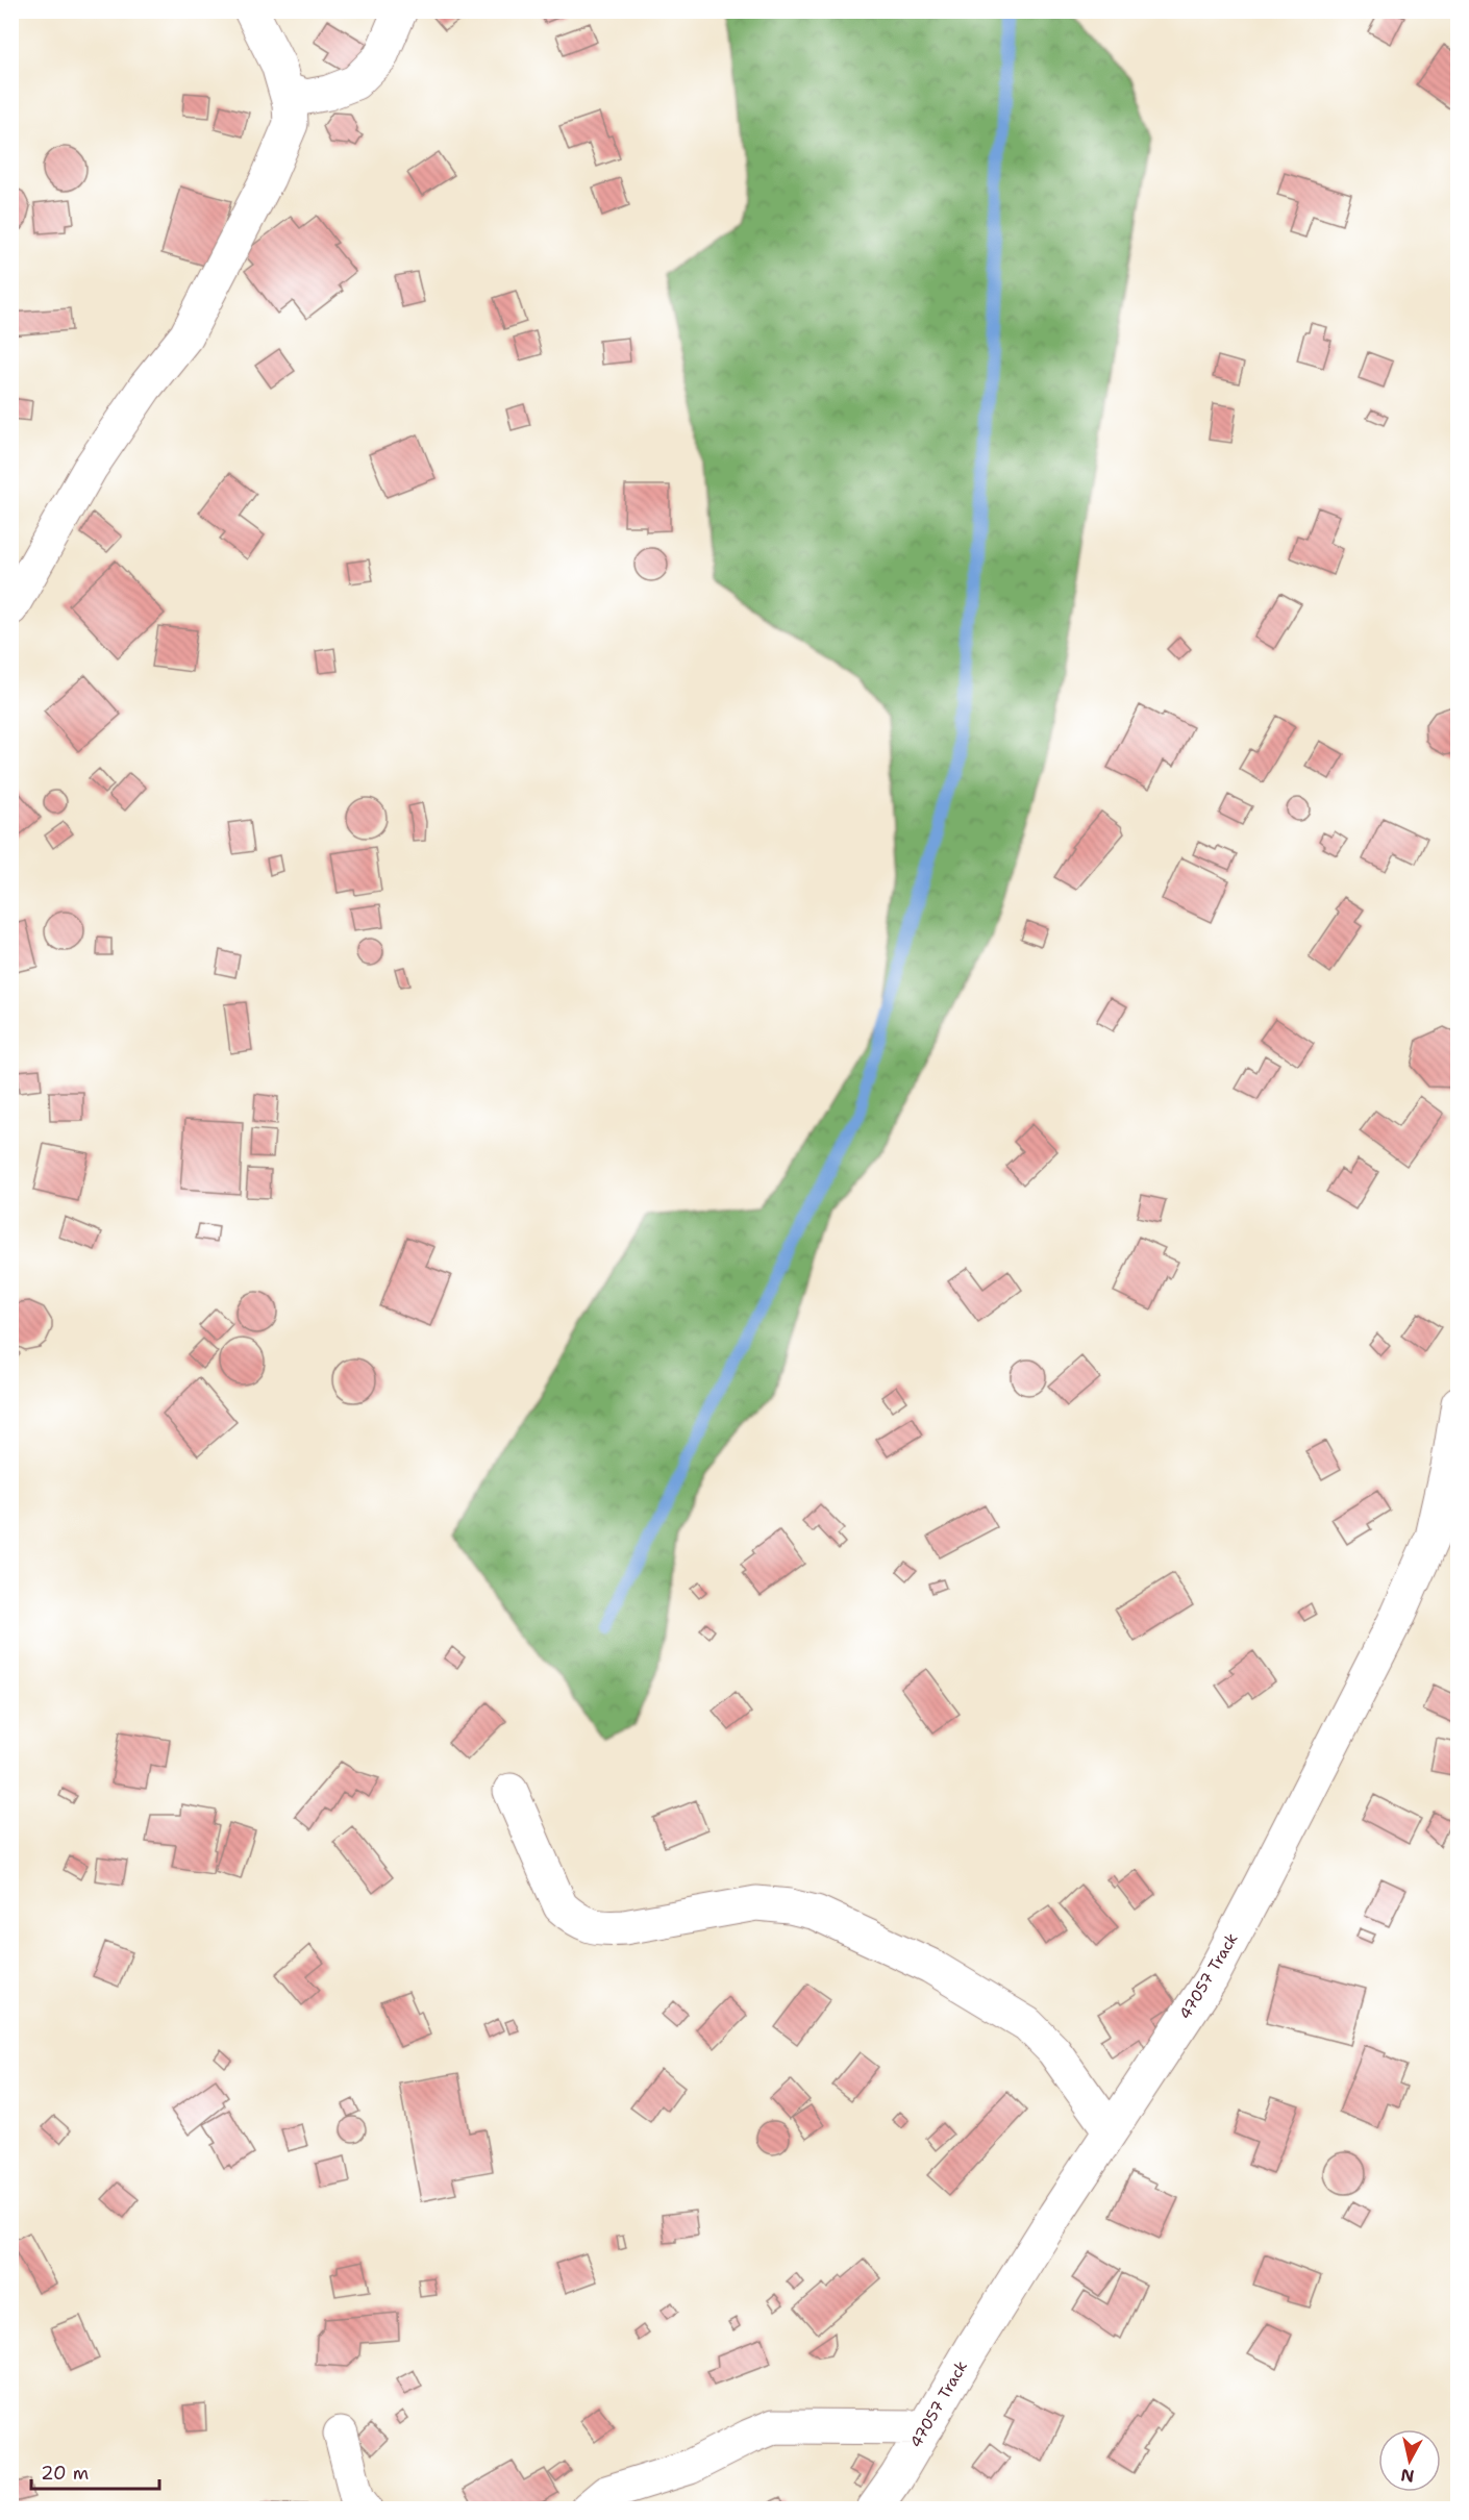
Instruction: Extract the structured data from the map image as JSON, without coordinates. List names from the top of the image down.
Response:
{
  "streets": {
    "street": ["47057 Track"]
  },
  "scale_bar": "20 m",
  "north": "bottom"
}
